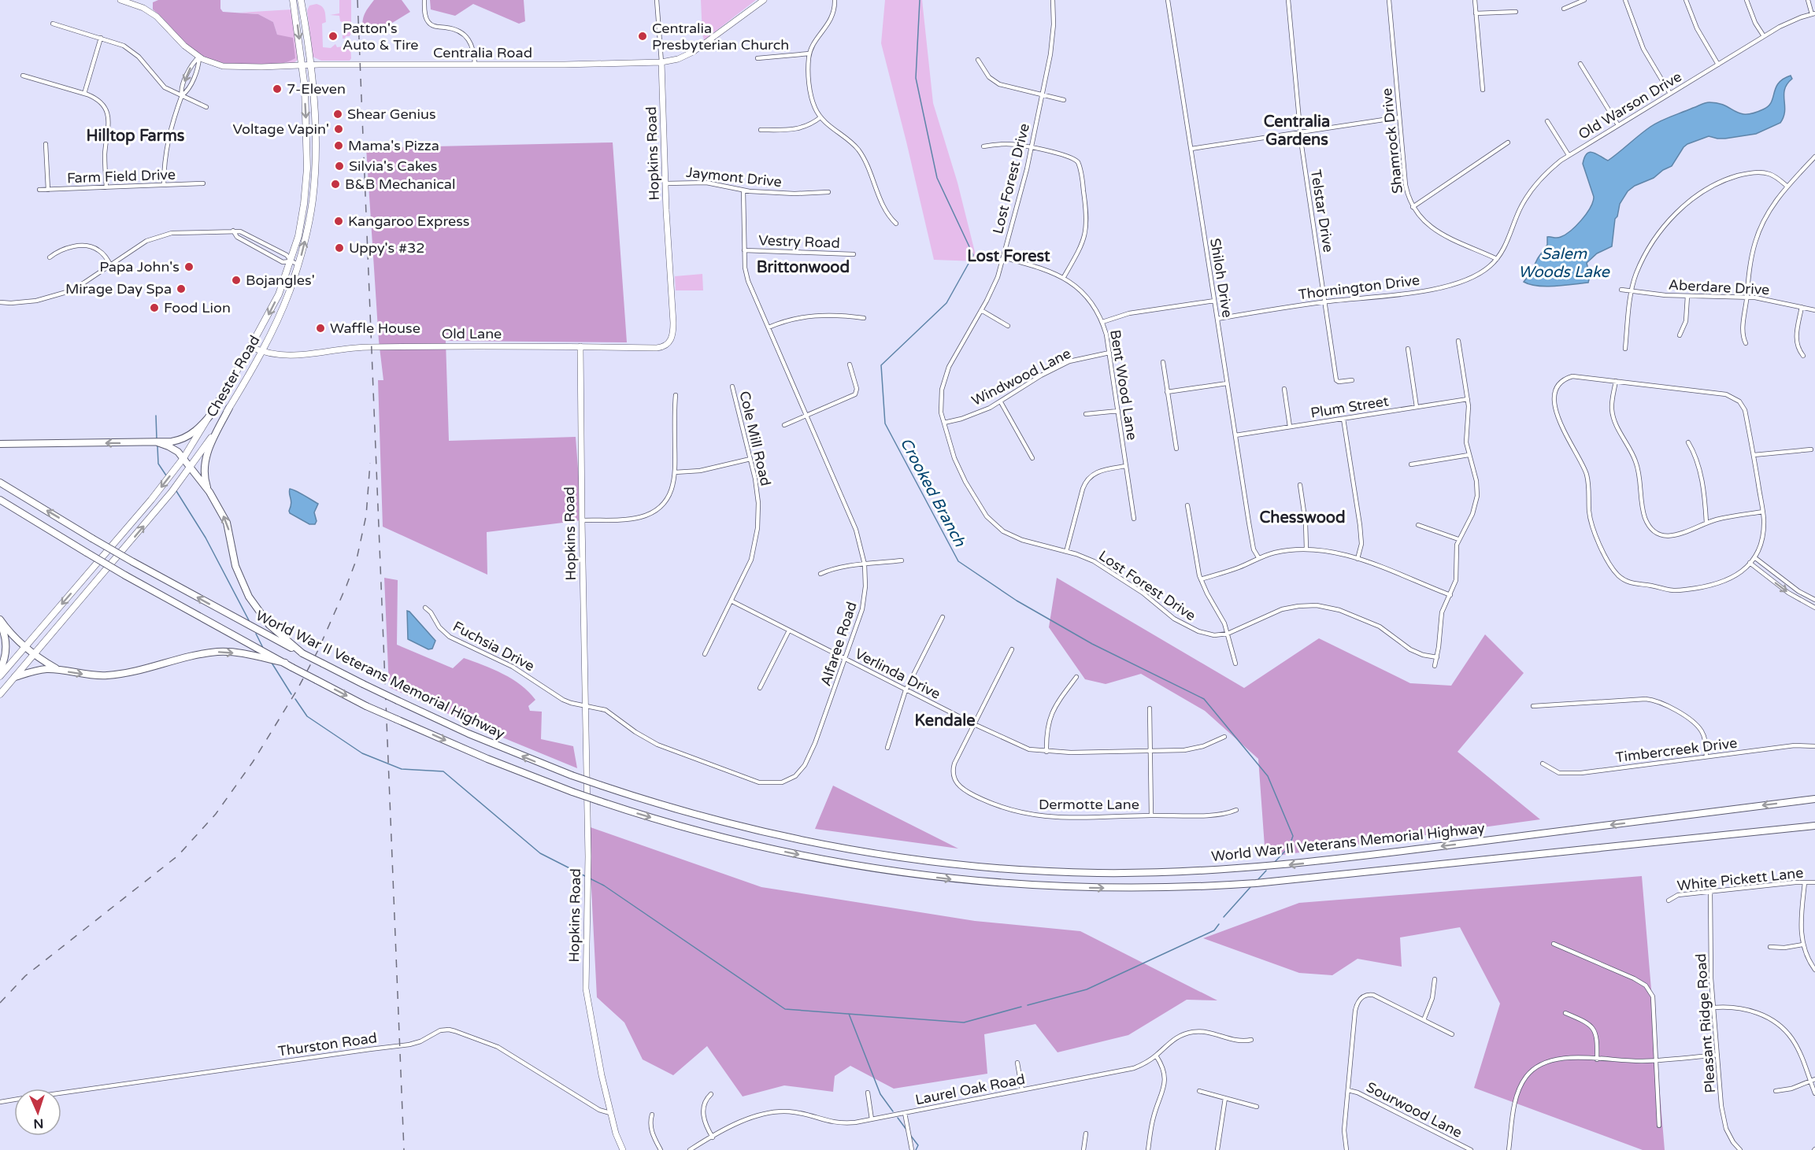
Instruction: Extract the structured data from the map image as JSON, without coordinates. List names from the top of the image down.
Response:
{
  "streets": {
    "highway": ["World War II Veterans Memorial Highway"],
    "main road": [
      "Centralia Road",
      "Hopkins Road",
      "Old Lane",
      "Chester Road"
    ],
    "street": [
      "Old Warson Drive",
      "Shamrock Drive",
      "Farm Field Drive",
      "Jaymont Drive",
      "Lost Forest Drive",
      "Telstar Drive",
      "Vestry Road",
      "Shiloh Drive",
      "Thornington Drive",
      "Aberdare Drive",
      "Windwood Lane",
      "Bent Wood Lane",
      "Plum Street",
      "Cole Mill Road",
      "Alfaree Road",
      "Fuchsia Drive",
      "Verlinda Drive",
      "Timbercreek Drive",
      "Dermotte Lane",
      "White Pickett Lane",
      "Pleasant Ridge Road",
      "Thurston Road",
      "Laurel Oak Road",
      "Sourwood Lane"
    ]
  },
  "crossings": [
    ["Centralia Road", "Hopkins Road"],
    ["Centralia Road", "Chester Road"],
    ["Old Warson Drive", "Shamrock Drive"],
    ["Old Warson Drive", "Thornington Drive"],
    ["Shamrock Drive", "Thornington Drive"],
    ["Hopkins Road", "Jaymont Drive"],
    ["Hopkins Road", "Old Lane"],
    ["Hopkins Road", "Alfaree Road"],
    ["Hopkins Road", "Fuchsia Drive"],
    ["Hopkins Road", "Thurston Road"],
    ["Jaymont Drive", "Alfaree Road"],
    ["Lost Forest Drive", "Windwood Lane"],
    ["Lost Forest Drive", "Bent Wood Lane"],
    ["Telstar Drive", "Thornington Drive"],
    ["Vestry Road", "Alfaree Road"],
    ["Shiloh Drive", "Thornington Drive"],
    ["Shiloh Drive", "Plum Street"],
    ["Old Lane", "Chester Road"],
    ["Windwood Lane", "Bent Wood Lane"],
    ["Cole Mill Road", "Verlinda Drive"],
    ["Alfaree Road", "Fuchsia Drive"],
    ["Alfaree Road", "Verlinda Drive"],
    ["Verlinda Drive", "Dermotte Lane"],
    ["White Pickett Lane", "Pleasant Ridge Road"]
  ],
  "districts": [
    "Centralia Gardens",
    "Hilltop Farms",
    "Lost Forest",
    "Brittonwood",
    "Chesswood",
    "Kendale"
  ],
  "water": ["Salem Woods Lake", "Crooked Branch"],
  "places": [
    "Patton's Auto & Tire",
    "Centralia Presbyterian Church",
    "7-Eleven",
    "Shear Genius",
    "Voltage Vapin'",
    "Mama's Pizza",
    "Silvia's Cakes",
    "B&B Mechanical",
    "Kangaroo Express",
    "Uppy's #32",
    "Papa John's",
    "Bojangles'",
    "Mirage Day Spa",
    "Food Lion",
    "Waffle House"
  ],
  "north": "bottom"
}
